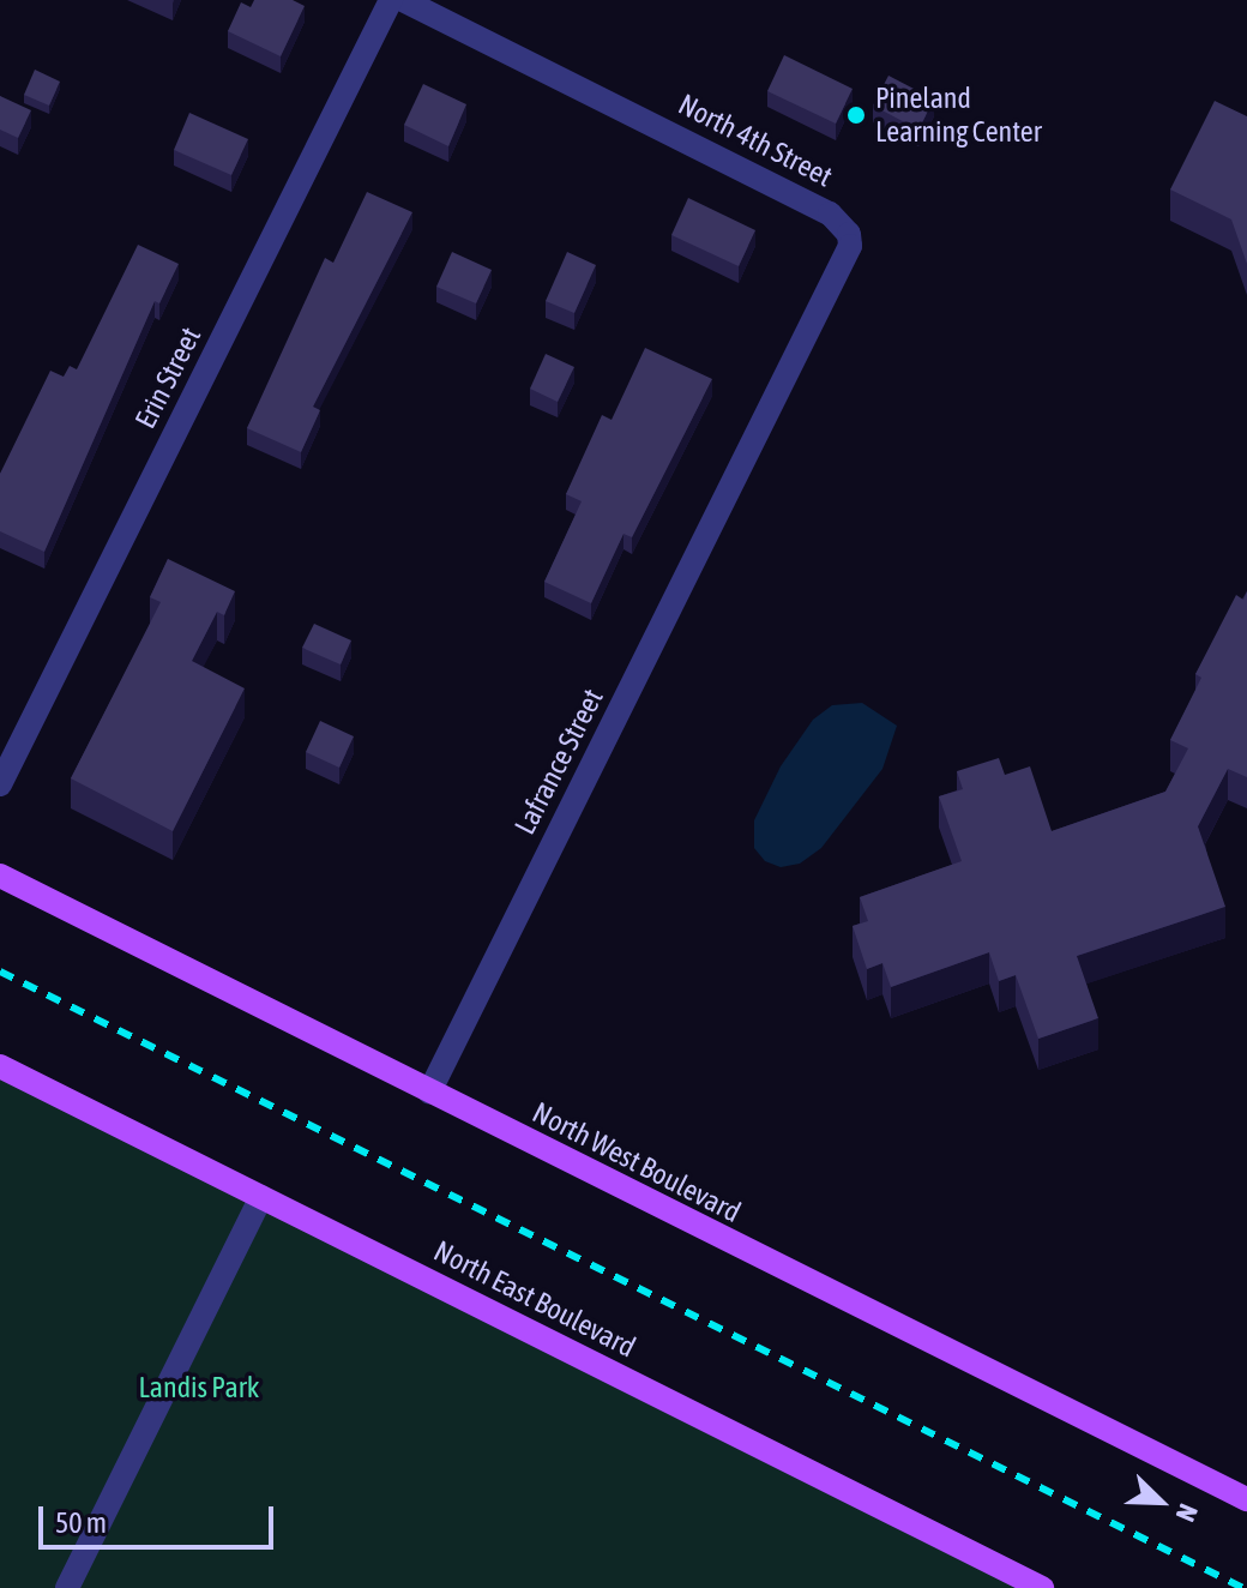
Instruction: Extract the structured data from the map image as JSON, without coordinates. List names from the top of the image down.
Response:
{
  "streets": {
    "main road": ["North West Boulevard", "North East Boulevard"],
    "street": ["North 4th Street", "Erin Street", "Lafrance Street"]
  },
  "crossings": [
    ["North 4th Street", "Lafrance Street"],
    ["Lafrance Street", "North West Boulevard"]
  ],
  "parks": ["Landis Park"],
  "places": ["Pineland Learning Center"],
  "scale_bar": "50 m",
  "north": "bottom right"
}
